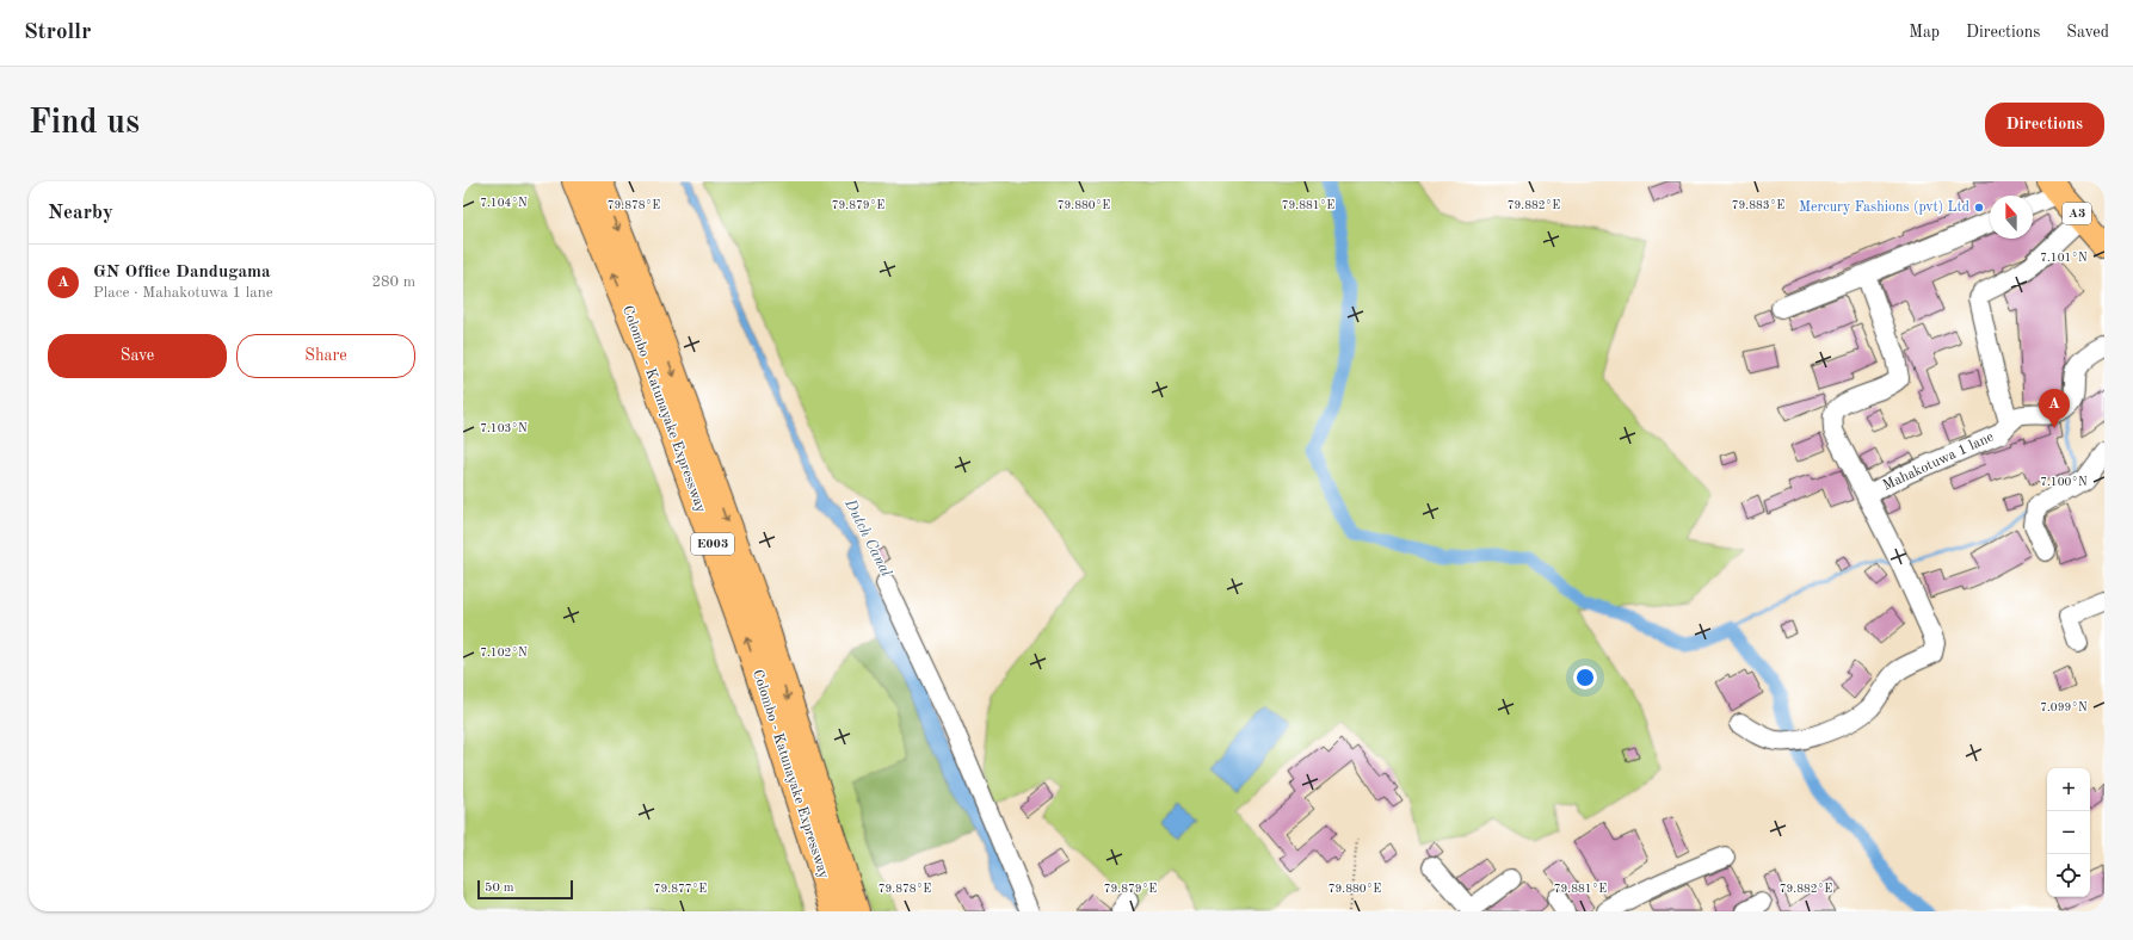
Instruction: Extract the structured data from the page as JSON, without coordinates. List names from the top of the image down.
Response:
{
  "streets": {
    "highway": ["A3", "Colombo - Katunayake Expressway", "E003"],
    "street": ["Mahakotuwa 1 lane"]
  },
  "water": ["Dutch Canal"],
  "places": ["Mercury Fashions (pvt) Ltd"],
  "scale_bar": "50 m",
  "north": "top",
  "page": {
    "header": "Strollr",
    "nav": ["Map", "Directions", "Saved"],
    "buttons": [
      "Directions",
      ["Save", "Share"]
    ],
    "title": "Find us",
    "heading": "Nearby",
    "list": [
      {
        "mark": "A",
        "name": "GN Office Dandugama",
        "note": "Place · Mahakotuwa 1 lane",
        "value": "280 m"
      }
    ],
    "pins": "A",
    "map_buttons": ["+", "−"],
    "scale": "50 m"
  },
  "coordinates": [
    "7.104°N",
    "79.878°E",
    "79.879°E",
    "79.880°E",
    "79.881°E",
    "79.882°E",
    "79.883°E",
    "7.101°N",
    "7.103°N",
    "7.100°N",
    "7.102°N",
    "7.099°N",
    "79.877°E"
  ]
}
